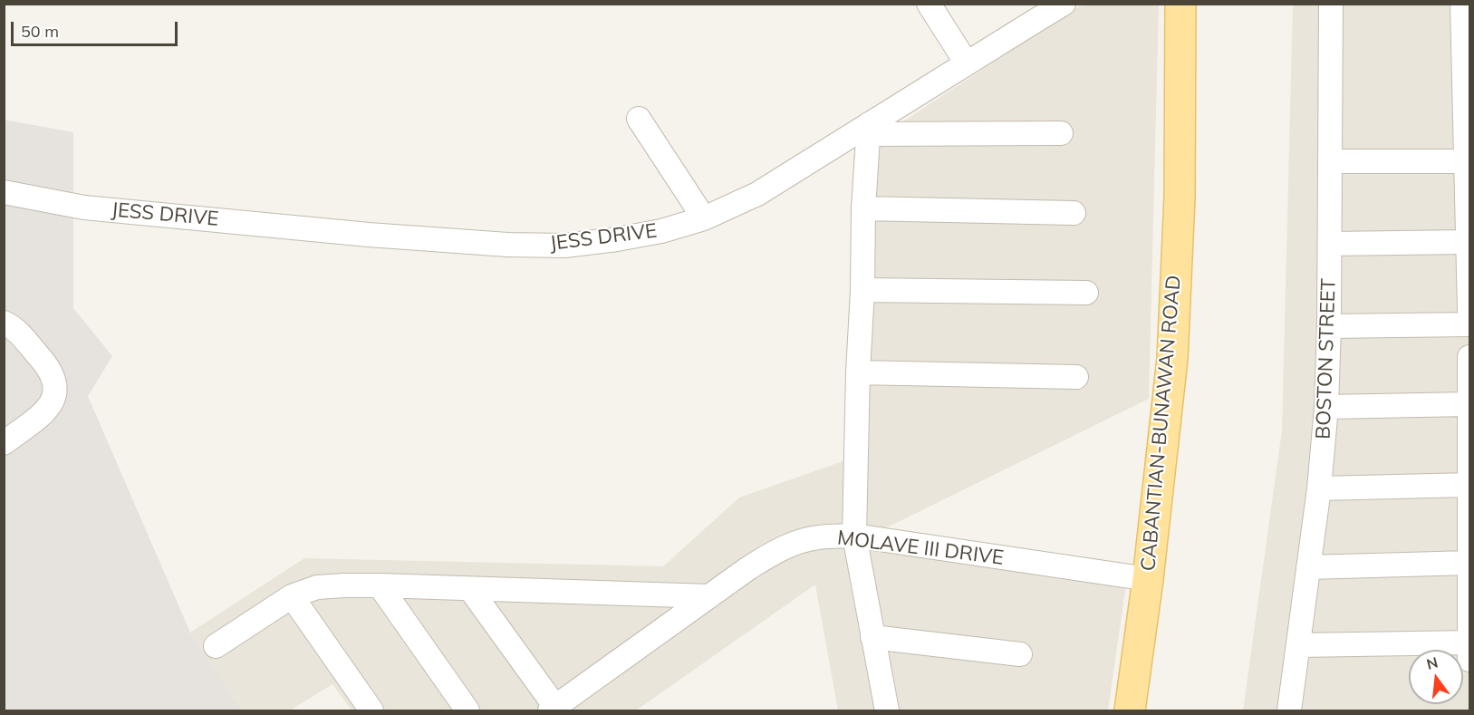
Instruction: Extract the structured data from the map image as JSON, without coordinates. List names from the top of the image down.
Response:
{
  "streets": {
    "main road": ["CABANTIAN-BUNAWAN ROAD"],
    "street": ["JESS DRIVE", "BOSTON STREET", "MOLAVE III DRIVE"]
  },
  "crossings": [
    ["CABANTIAN-BUNAWAN ROAD", "MOLAVE III DRIVE"]
  ],
  "scale_bar": "50 m",
  "north": "top"
}
